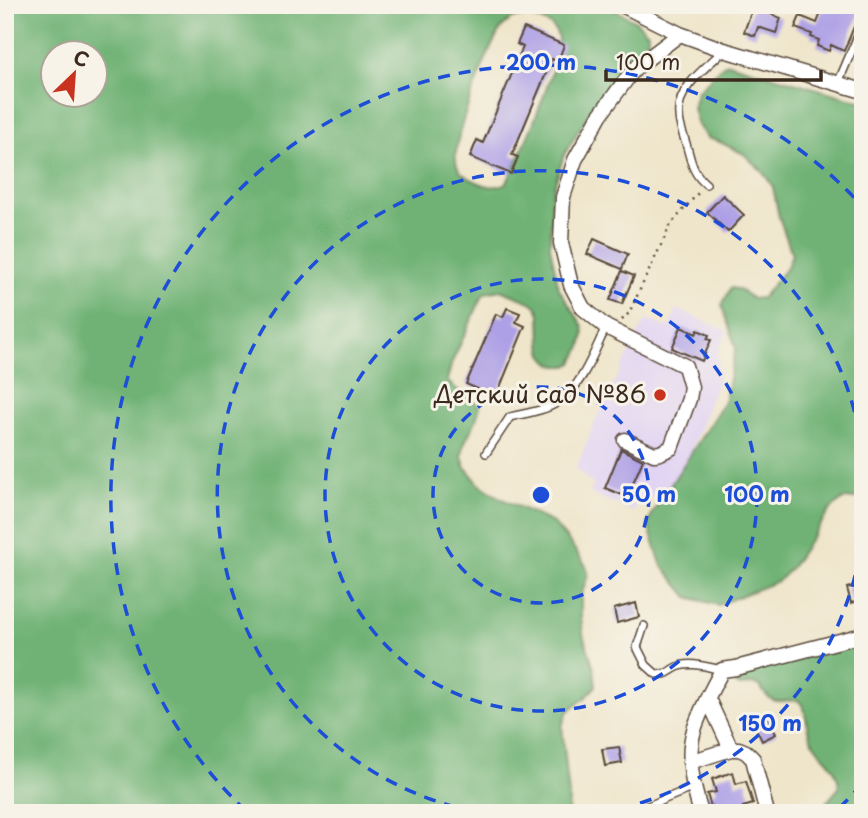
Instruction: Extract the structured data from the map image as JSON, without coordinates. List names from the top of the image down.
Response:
{
  "places": ["Детский сад №86"],
  "scale_bar": "100 m",
  "north": "top right",
  "rings": [
    "200 m",
    "50 m",
    "100 m",
    "150 m"
  ]
}
